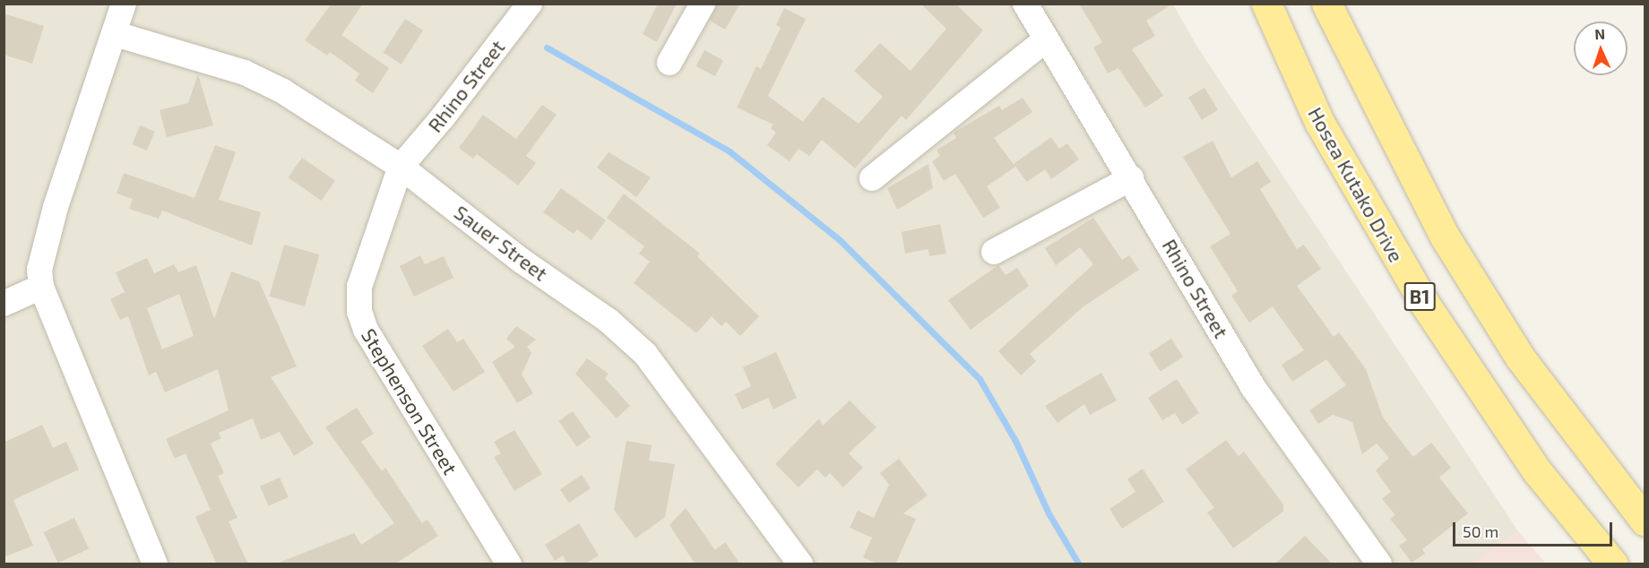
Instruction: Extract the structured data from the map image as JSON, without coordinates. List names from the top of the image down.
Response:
{
  "streets": {
    "main road": ["Hosea Kutako Drive", "B1"],
    "street": ["Rhino Street", "Sauer Street", "Stephenson Street"]
  },
  "crossings": [
    ["Rhino Street", "Sauer Street"],
    ["Rhino Street", "Stephenson Street"],
    ["Sauer Street", "Stephenson Street"]
  ],
  "scale_bar": "50 m",
  "north": "top"
}
